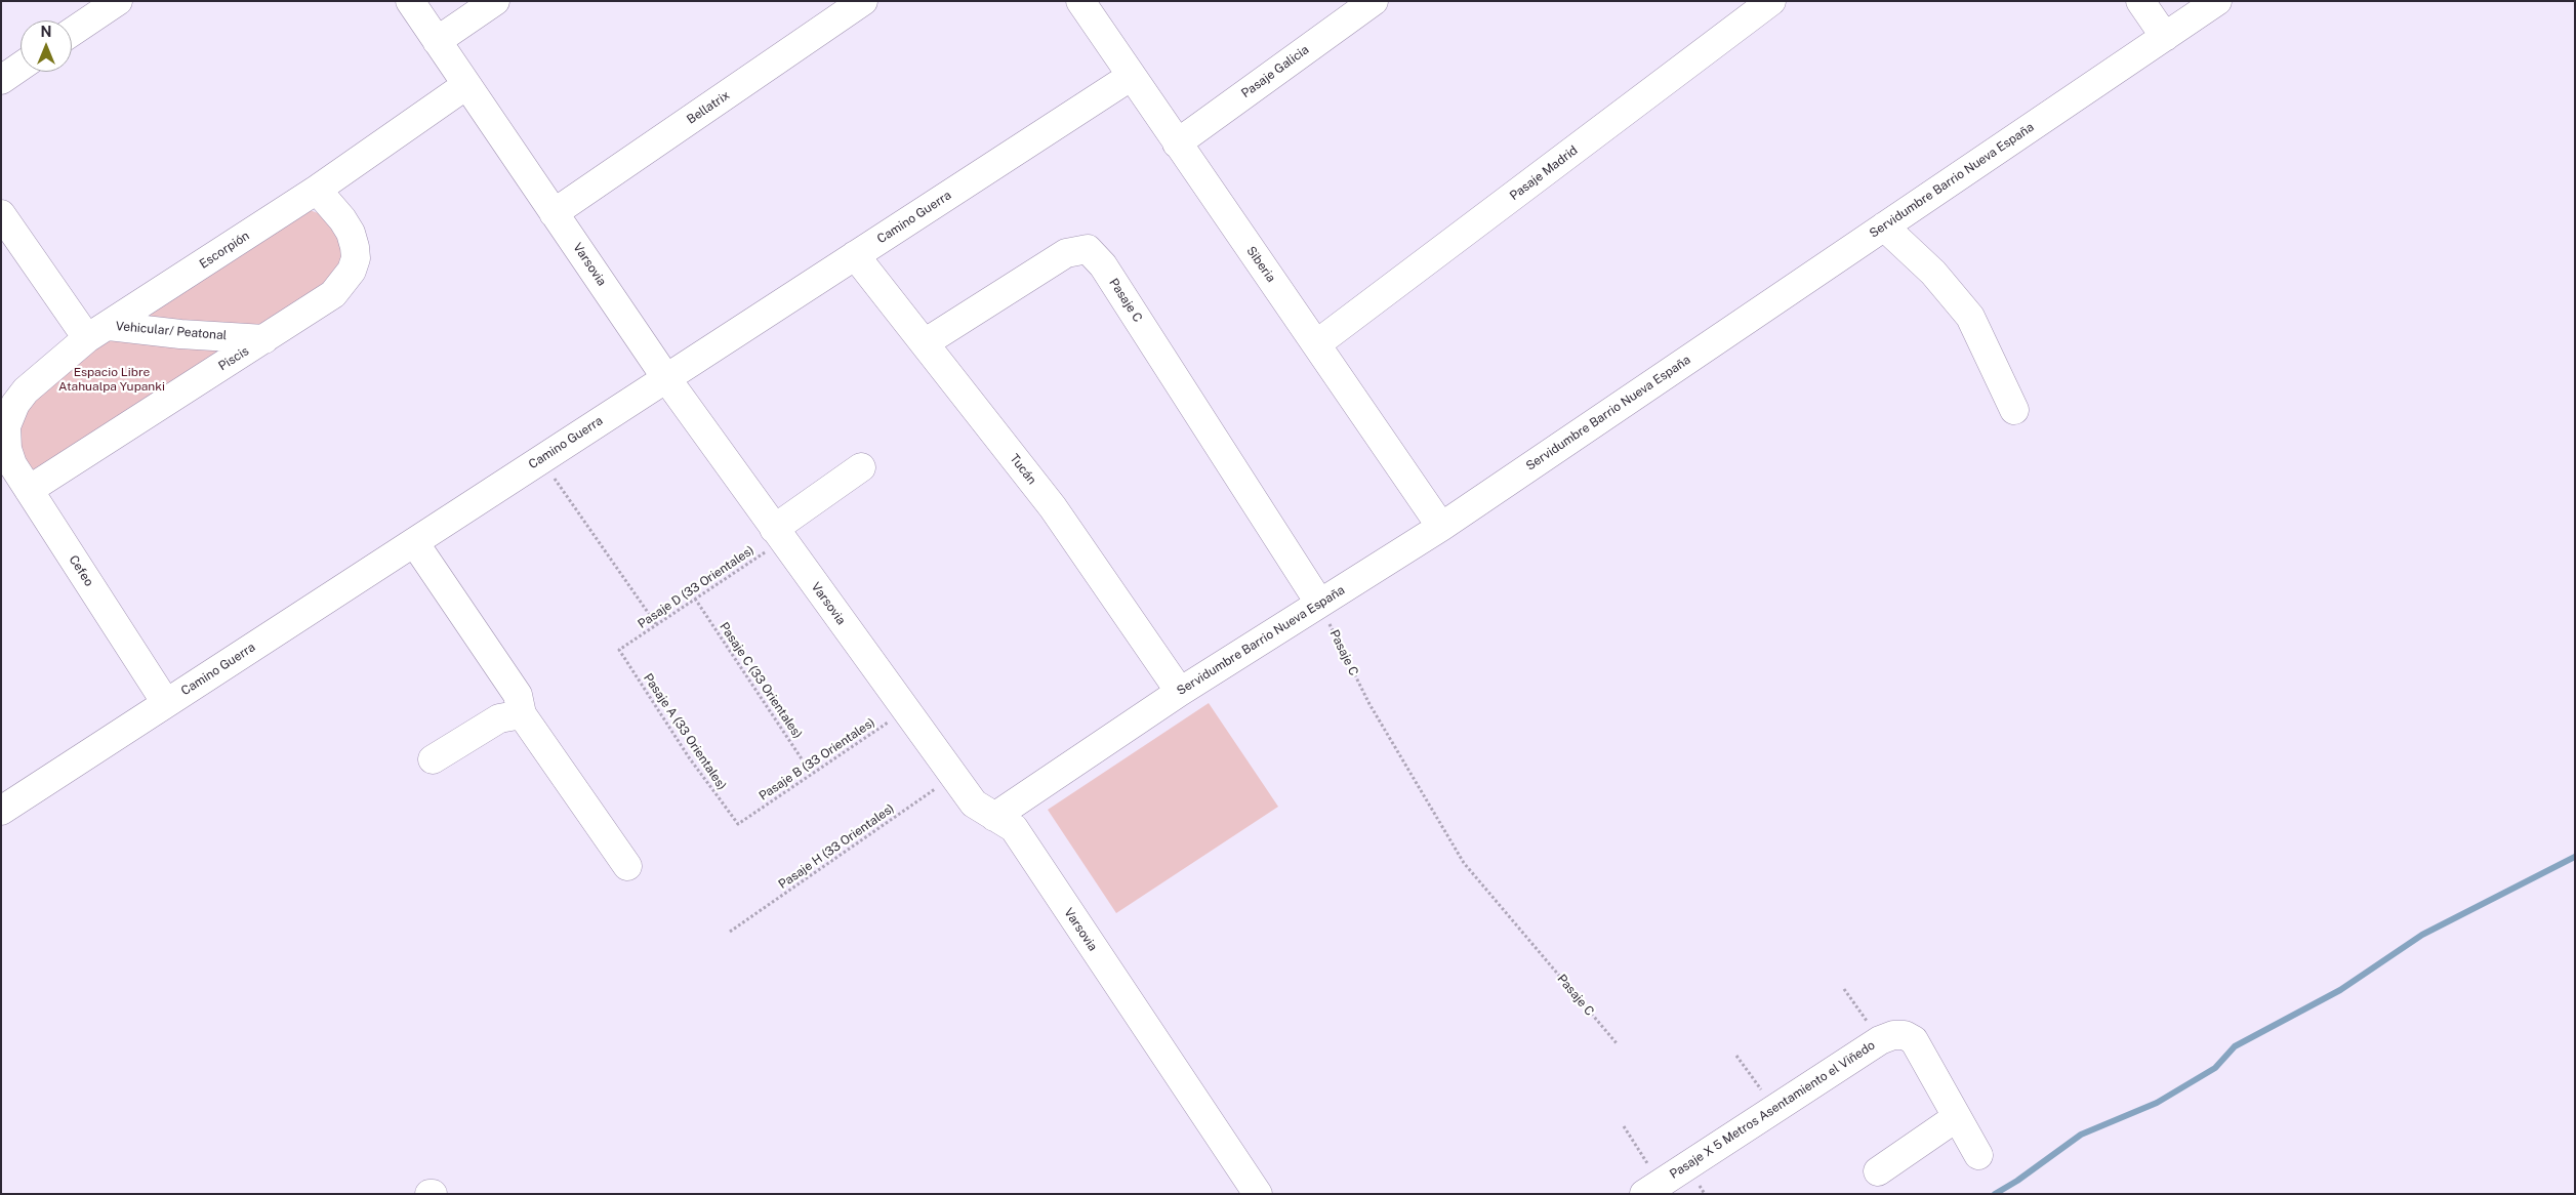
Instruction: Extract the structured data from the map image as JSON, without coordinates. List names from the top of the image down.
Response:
{
  "streets": {
    "street": [
      "Pasaje Galicia",
      "Bellatrix",
      "Pasaje Madrid",
      "Servidumbre Barrio Nueva España",
      "Camino Guerra",
      "Escorpión",
      "Varsovia",
      "Siberia",
      "Pasaje C",
      "Vehicular/ Peatonal",
      "Piscis",
      "Tucán",
      "Cefeo",
      "Pasaje X 5 Metros Asentamiento el Viñedo"
    ],
    "path": [
      "Pasaje D (33 Orientales)",
      "Pasaje C (33 Orientales)",
      "Pasaje A (33 Orientales)",
      "Pasaje B (33 Orientales)",
      "Pasaje H (33 Orientales)"
    ]
  },
  "crossings": [
    ["Pasaje Galicia", "Siberia"],
    ["Bellatrix", "Varsovia"],
    ["Pasaje Madrid", "Siberia"],
    ["Servidumbre Barrio Nueva España", "Varsovia"],
    ["Servidumbre Barrio Nueva España", "Siberia"],
    ["Servidumbre Barrio Nueva España", "Pasaje C"],
    ["Servidumbre Barrio Nueva España", "Tucán"],
    ["Camino Guerra", "Varsovia"],
    ["Camino Guerra", "Siberia"],
    ["Camino Guerra", "Tucán"],
    ["Camino Guerra", "Cefeo"],
    ["Escorpión", "Varsovia"],
    ["Escorpión", "Vehicular/ Peatonal"],
    ["Escorpión", "Piscis"],
    ["Escorpión", "Cefeo"],
    ["Varsovia", "Pasaje D (33 Orientales)"],
    ["Varsovia", "Pasaje B (33 Orientales)"],
    ["Varsovia", "Pasaje H (33 Orientales)"],
    ["Pasaje C", "Tucán"],
    ["Vehicular/ Peatonal", "Piscis"],
    ["Piscis", "Cefeo"],
    ["Pasaje D (33 Orientales)", "Pasaje C (33 Orientales)"],
    ["Pasaje D (33 Orientales)", "Pasaje A (33 Orientales)"],
    ["Pasaje C (33 Orientales)", "Pasaje B (33 Orientales)"],
    ["Pasaje A (33 Orientales)", "Pasaje B (33 Orientales)"]
  ],
  "parks": ["Espacio Libre Atahualpa Yupanki"],
  "north": "top"
}
